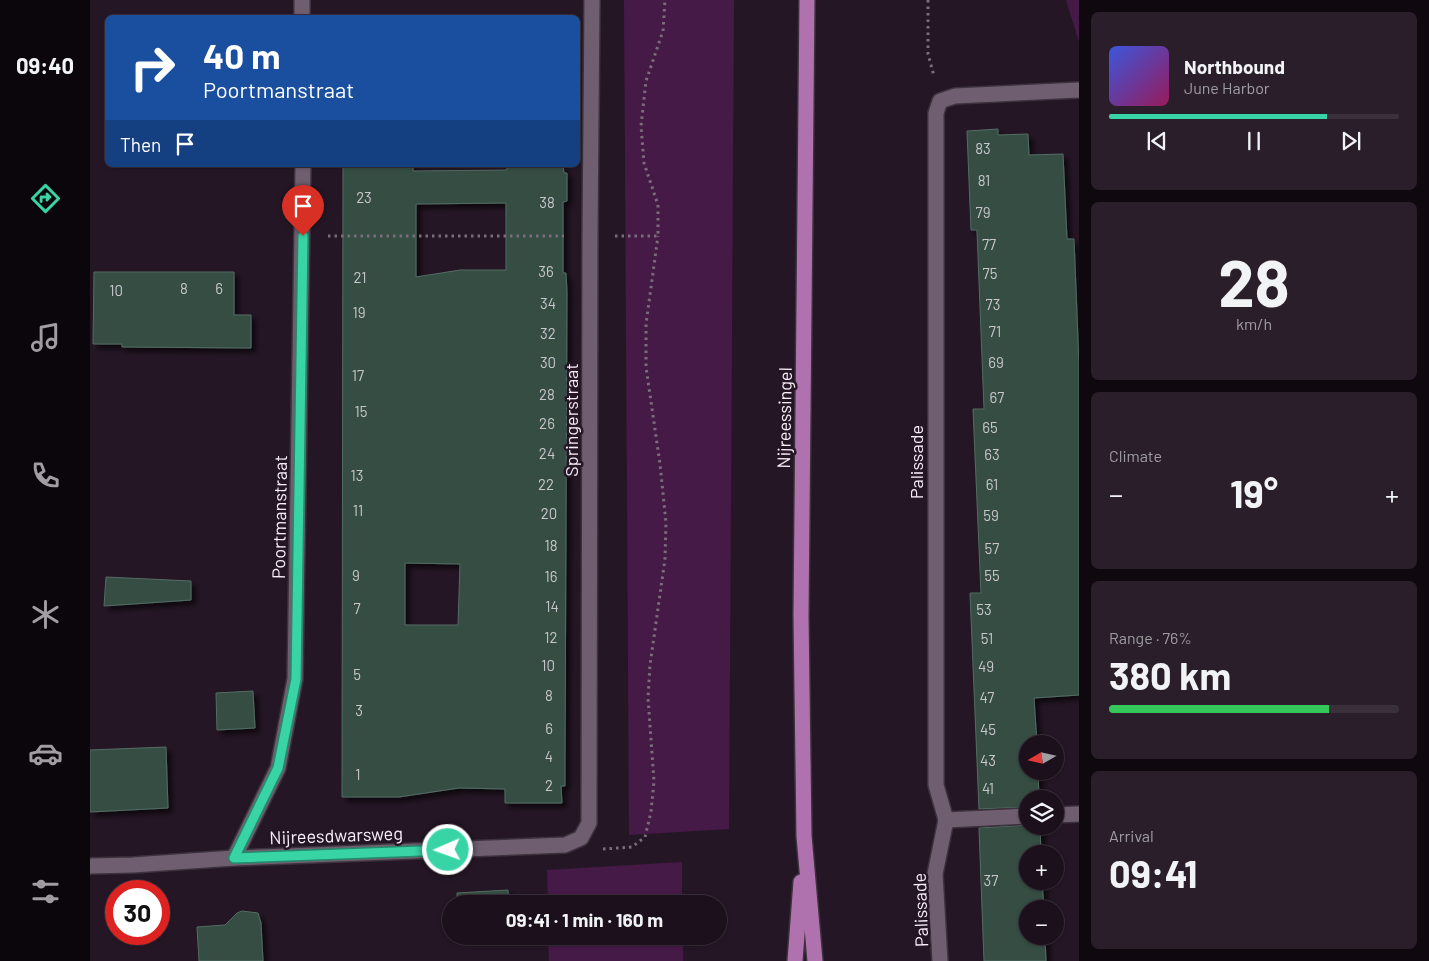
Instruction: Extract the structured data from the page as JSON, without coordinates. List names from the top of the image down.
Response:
{
  "streets": {
    "main road": ["Nijreessingel"],
    "street": [
      "Springerstraat",
      "Palissade",
      "Poortmanstraat",
      "Nijreesdwarsweg"
    ]
  },
  "crossings": [
    ["Springerstraat", "Nijreesdwarsweg"],
    ["Poortmanstraat", "Nijreesdwarsweg"]
  ],
  "house_numbers": [
    "83",
    "81",
    "23",
    "38",
    "79",
    "77",
    "36",
    "75",
    "21",
    "8",
    "6",
    "10",
    "34",
    "73",
    "19",
    "71",
    "32",
    "30",
    "69",
    "17",
    "28",
    "67",
    "15",
    "26",
    "65",
    "24",
    "63",
    "13",
    "22",
    "61",
    "11",
    "20",
    "59",
    "18",
    "57",
    "9",
    "55",
    "16",
    "14",
    "7",
    "53",
    "12",
    "51",
    "10",
    "49",
    "5",
    "8",
    "47",
    "3",
    "6",
    "45",
    "4",
    "43",
    "1",
    "2",
    "41",
    "37"
  ],
  "north": "left",
  "page": {
    "tabs": "09:40",
    "turn": ["40 m", "Poortmanstraat"],
    "song": ["Northbound", "June Harbor"],
    "then": "Then",
    "tile": [
      ["28", "km/h"],
      "Climate",
      ["Range · 76%", "380 km"],
      ["Arrival", "09:41"]
    ],
    "heat": ["−", "19°", "+"],
    "map_buttons": ["+", "−"],
    "limit": "30",
    "trip": "09:41 · 1 min · 160 m"
  }
}
